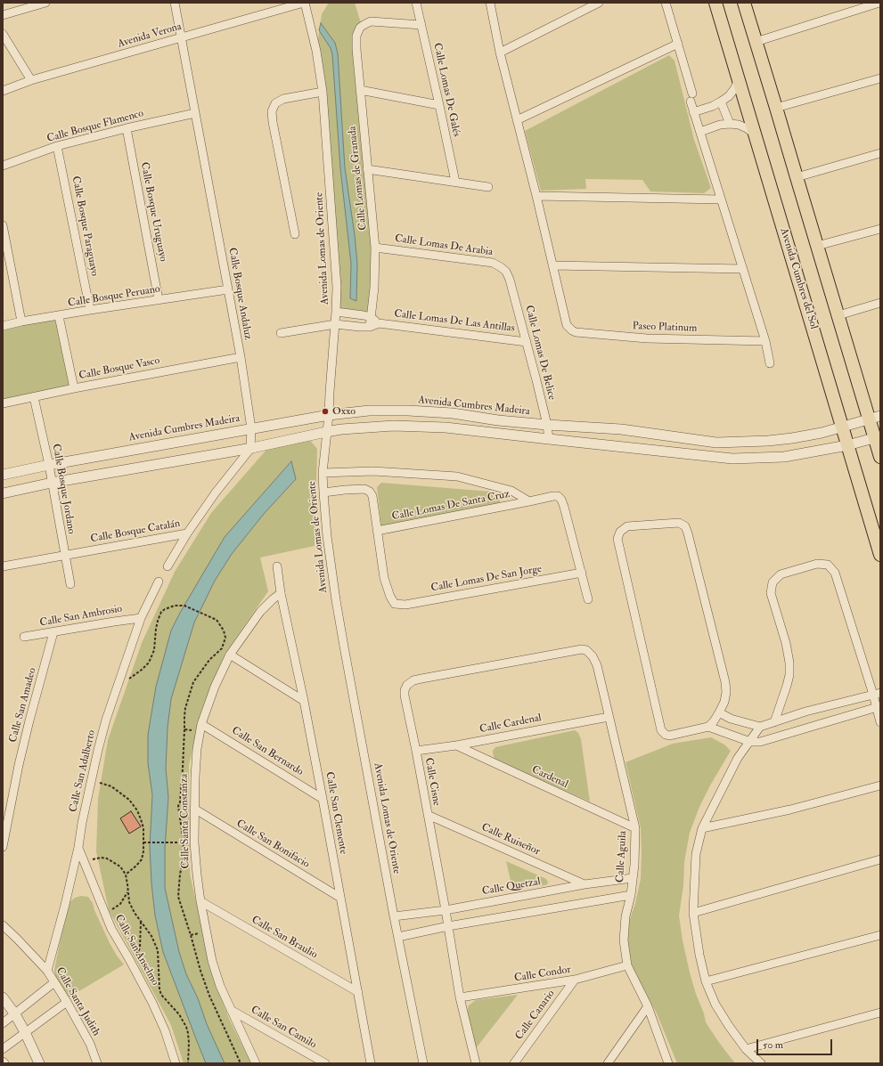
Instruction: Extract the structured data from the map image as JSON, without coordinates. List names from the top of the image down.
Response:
{
  "streets": {
    "main road": ["Avenida Cumbres del Sol"],
    "street": [
      "Avenida Verona",
      "Calle Lomas De Galés",
      "Calle Bosque Flamenco",
      "Calle Lomas de Granada",
      "Calle Bosque Uruguayo",
      "Calle Bosque Paraguayo",
      "Calle Lomas De Arabia",
      "Avenida Lomas de Oriente",
      "Calle Bosque Andaluz",
      "Calle Bosque Peruano",
      "Calle Lomas De Las Antillas",
      "Paseo Platinum",
      "Calle Lomas De Belice",
      "Calle Bosque Vasco",
      "Avenida Cumbres Madeira",
      "Calle Bosque Jordano",
      "Calle Lomas De Santa Cruz",
      "Calle Bosque Catalán",
      "Calle Lomas De San Jorge",
      "Calle San Ambrosio",
      "Calle San Amadeo",
      "Calle Cardenal",
      "Calle San Bernardo",
      "Calle San Adalberto",
      "Cardenal",
      "Calle Cisne",
      "Calle San Clemente",
      "Calle Santa Constanza",
      "Calle Ruiseñor",
      "Calle San Bonifacio",
      "Calle Aguila",
      "Calle Quetzal",
      "Calle San Braulio",
      "Calle San Anselmo",
      "Calle Condor",
      "Calle Santa Judith",
      "Calle Canario",
      "Calle San Camilo"
    ]
  },
  "crossings": [
    ["Avenida Verona", "Avenida Lomas de Oriente"],
    ["Avenida Verona", "Calle Bosque Andaluz"],
    ["Calle Lomas De Galés", "Calle Lomas de Granada"],
    ["Calle Bosque Flamenco", "Calle Bosque Uruguayo"],
    ["Calle Bosque Flamenco", "Calle Bosque Paraguayo"],
    ["Calle Bosque Flamenco", "Calle Bosque Andaluz"],
    ["Calle Lomas de Granada", "Calle Lomas De Arabia"],
    ["Calle Lomas de Granada", "Calle Lomas De Las Antillas"],
    ["Calle Bosque Uruguayo", "Calle Bosque Peruano"],
    ["Calle Bosque Paraguayo", "Calle Bosque Peruano"],
    ["Calle Lomas De Arabia", "Calle Lomas De Belice"],
    ["Avenida Lomas de Oriente", "Calle Lomas De Las Antillas"],
    ["Avenida Lomas de Oriente", "Avenida Cumbres Madeira"],
    ["Avenida Lomas de Oriente", "Calle Lomas De Santa Cruz"],
    ["Avenida Lomas de Oriente", "Calle Quetzal"],
    ["Avenida Cumbres del Sol", "Avenida Cumbres Madeira"],
    ["Calle Bosque Andaluz", "Calle Bosque Peruano"],
    ["Calle Bosque Andaluz", "Calle Bosque Vasco"],
    ["Calle Bosque Andaluz", "Avenida Cumbres Madeira"],
    ["Calle Lomas De Las Antillas", "Calle Lomas De Belice"],
    ["Calle Lomas De Belice", "Avenida Cumbres Madeira"],
    ["Calle Bosque Vasco", "Calle Bosque Jordano"],
    ["Avenida Cumbres Madeira", "Calle Bosque Jordano"],
    ["Calle Bosque Jordano", "Calle Bosque Catalán"],
    ["Calle Lomas De Santa Cruz", "Calle Lomas De San Jorge"],
    ["Calle San Ambrosio", "Calle San Amadeo"],
    ["Calle San Ambrosio", "Calle San Adalberto"],
    ["Calle Cardenal", "Cardenal"],
    ["Calle Cardenal", "Calle Cisne"],
    ["Calle Cardenal", "Calle Aguila"],
    ["Calle San Bernardo", "Calle San Clemente"],
    ["Calle San Bernardo", "Calle Santa Constanza"],
    ["Calle San Adalberto", "Calle San Anselmo"],
    ["Calle San Adalberto", "Calle Santa Judith"],
    ["Cardenal", "Calle Aguila"],
    ["Calle Cisne", "Calle Ruiseñor"],
    ["Calle Cisne", "Calle Aguila"],
    ["Calle Cisne", "Calle Quetzal"],
    ["Calle Cisne", "Calle Condor"],
    ["Calle San Clemente", "Calle Santa Constanza"],
    ["Calle San Clemente", "Calle San Bonifacio"],
    ["Calle San Clemente", "Calle San Braulio"],
    ["Calle Santa Constanza", "Calle San Bonifacio"],
    ["Calle Santa Constanza", "Calle San Braulio"],
    ["Calle Santa Constanza", "Calle San Camilo"],
    ["Calle Ruiseñor", "Calle Quetzal"],
    ["Calle Aguila", "Calle Quetzal"],
    ["Calle Aguila", "Calle Condor"],
    ["Calle Condor", "Calle Canario"]
  ],
  "places": ["Oxxo"],
  "scale_bar": "50 m"
}
